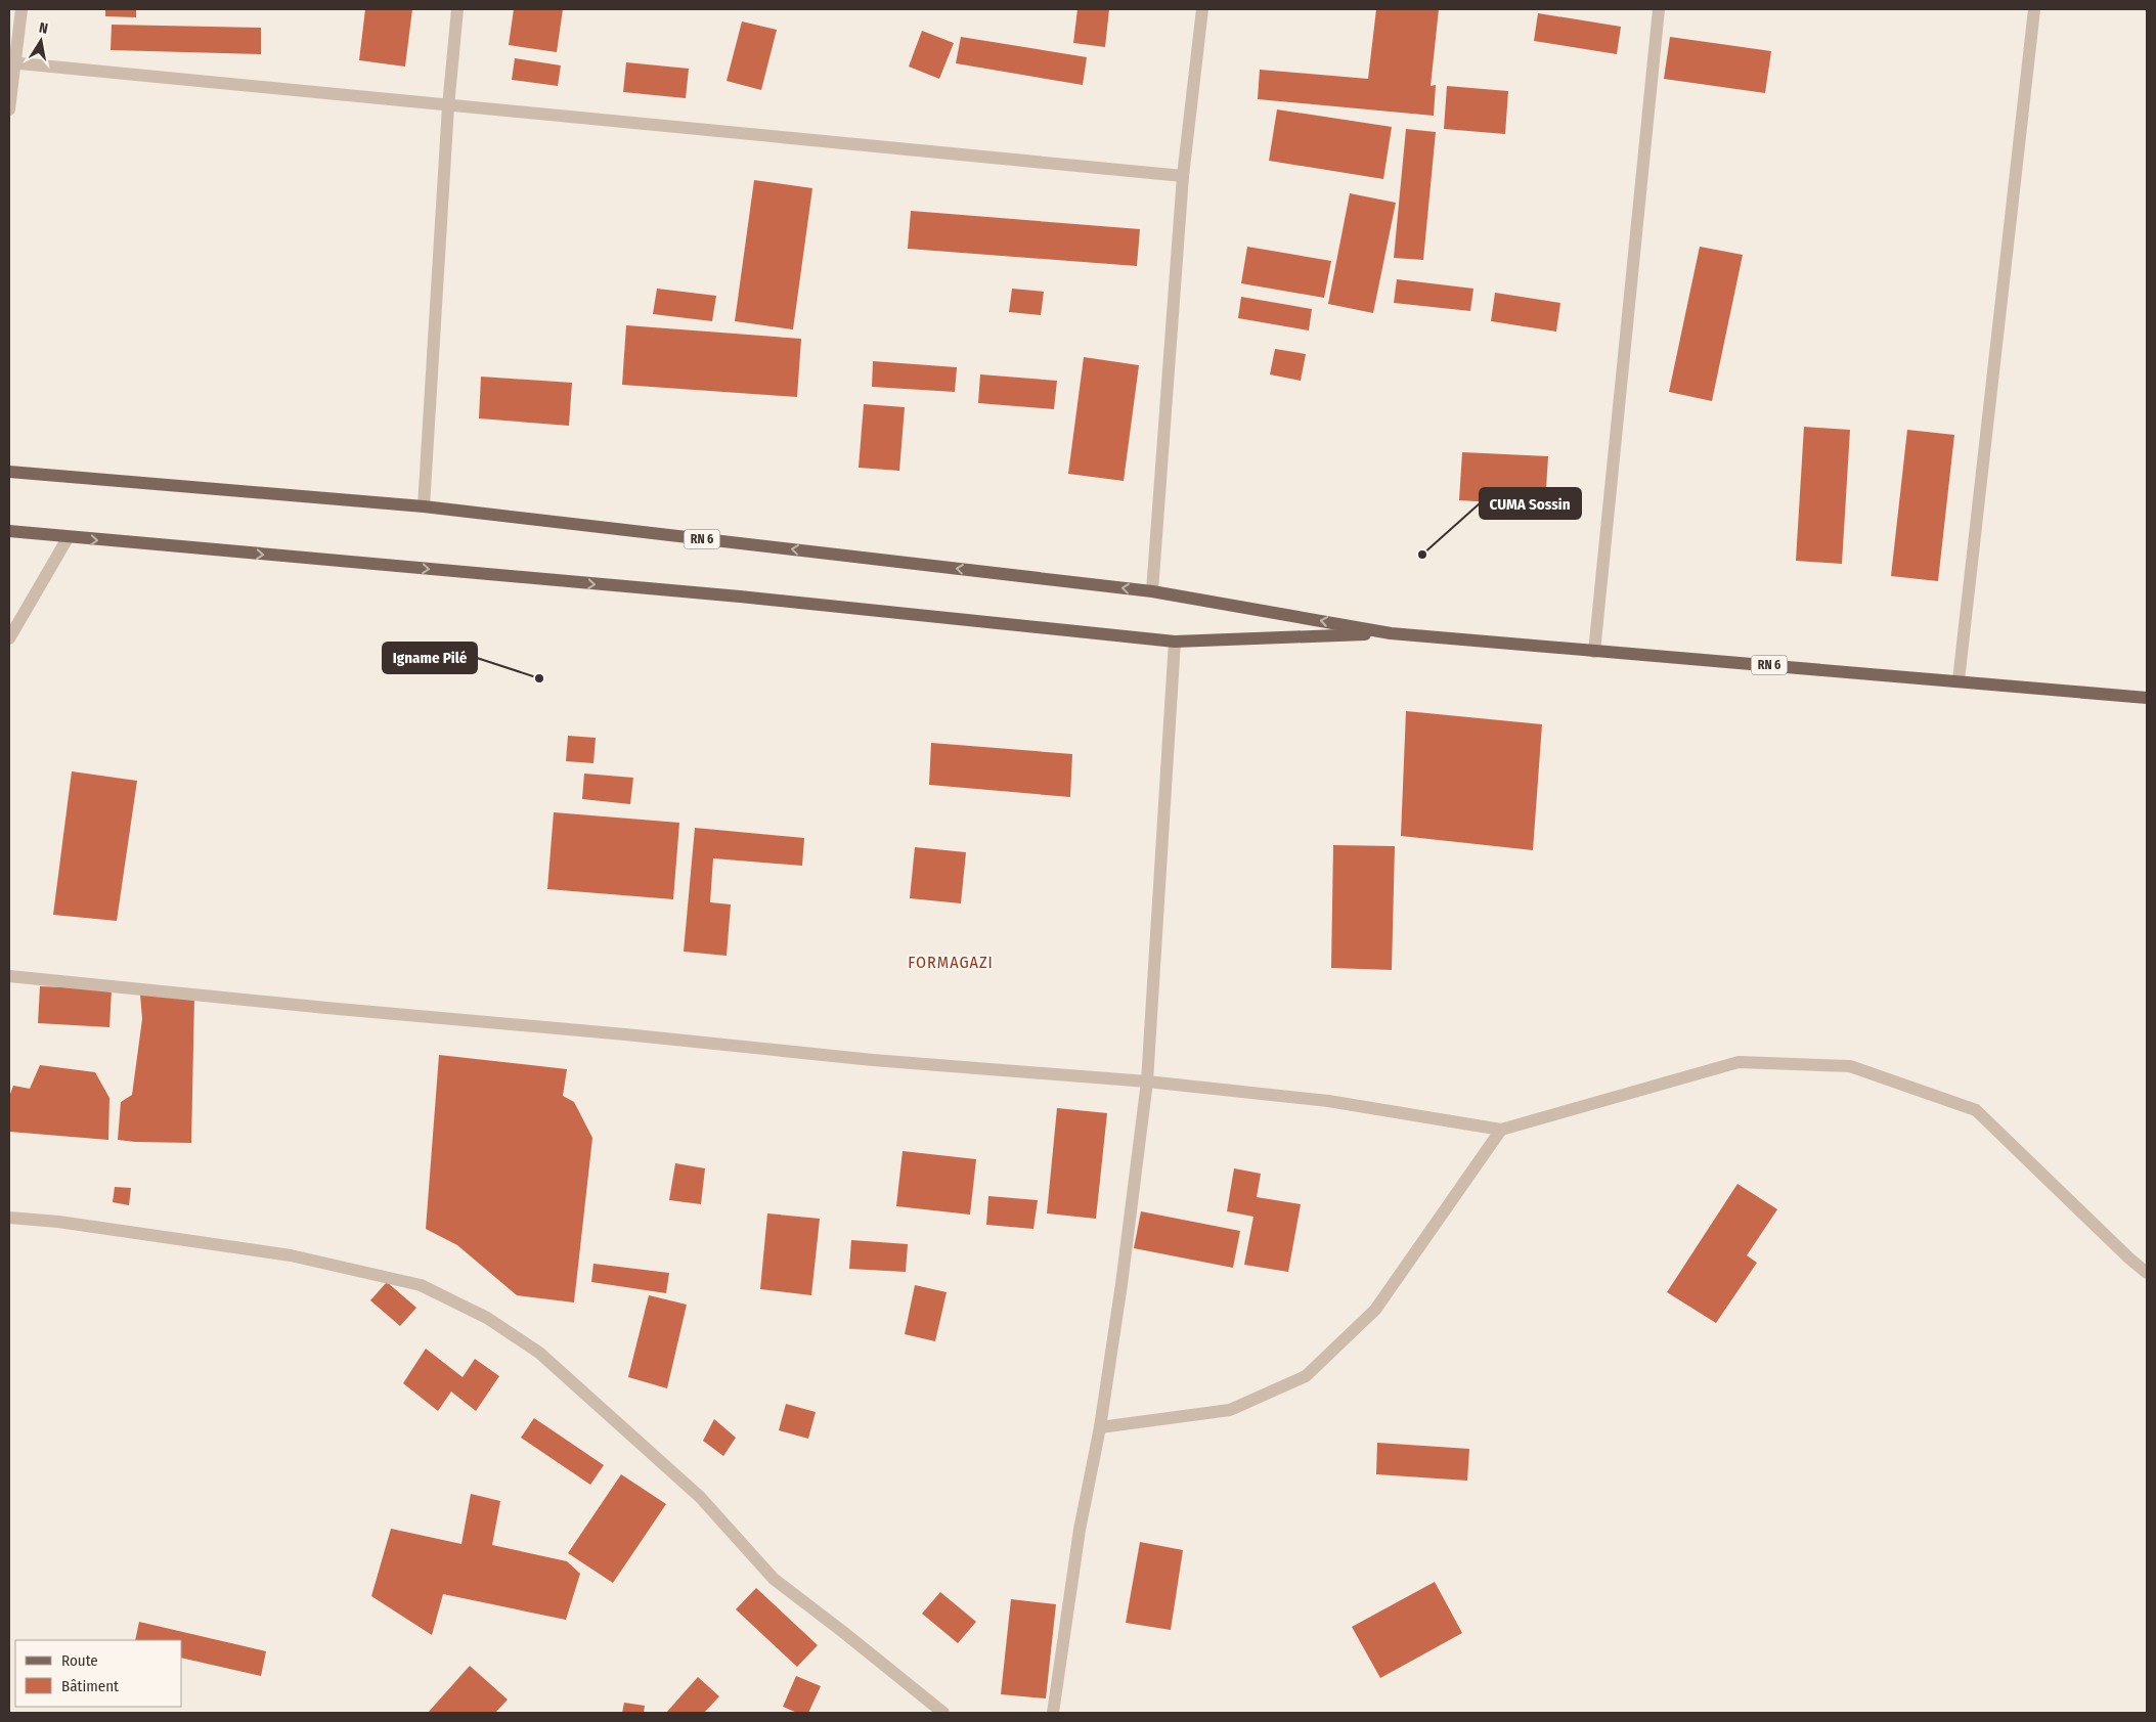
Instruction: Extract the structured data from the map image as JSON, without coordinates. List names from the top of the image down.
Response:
{
  "streets": {
    "main road": ["RN 6"]
  },
  "districts": ["FORMAGAZI"],
  "places": ["CUMA Sossin", "Igname Pilé"],
  "legend": ["Route", "Bâtiment"],
  "north": "top"
}
